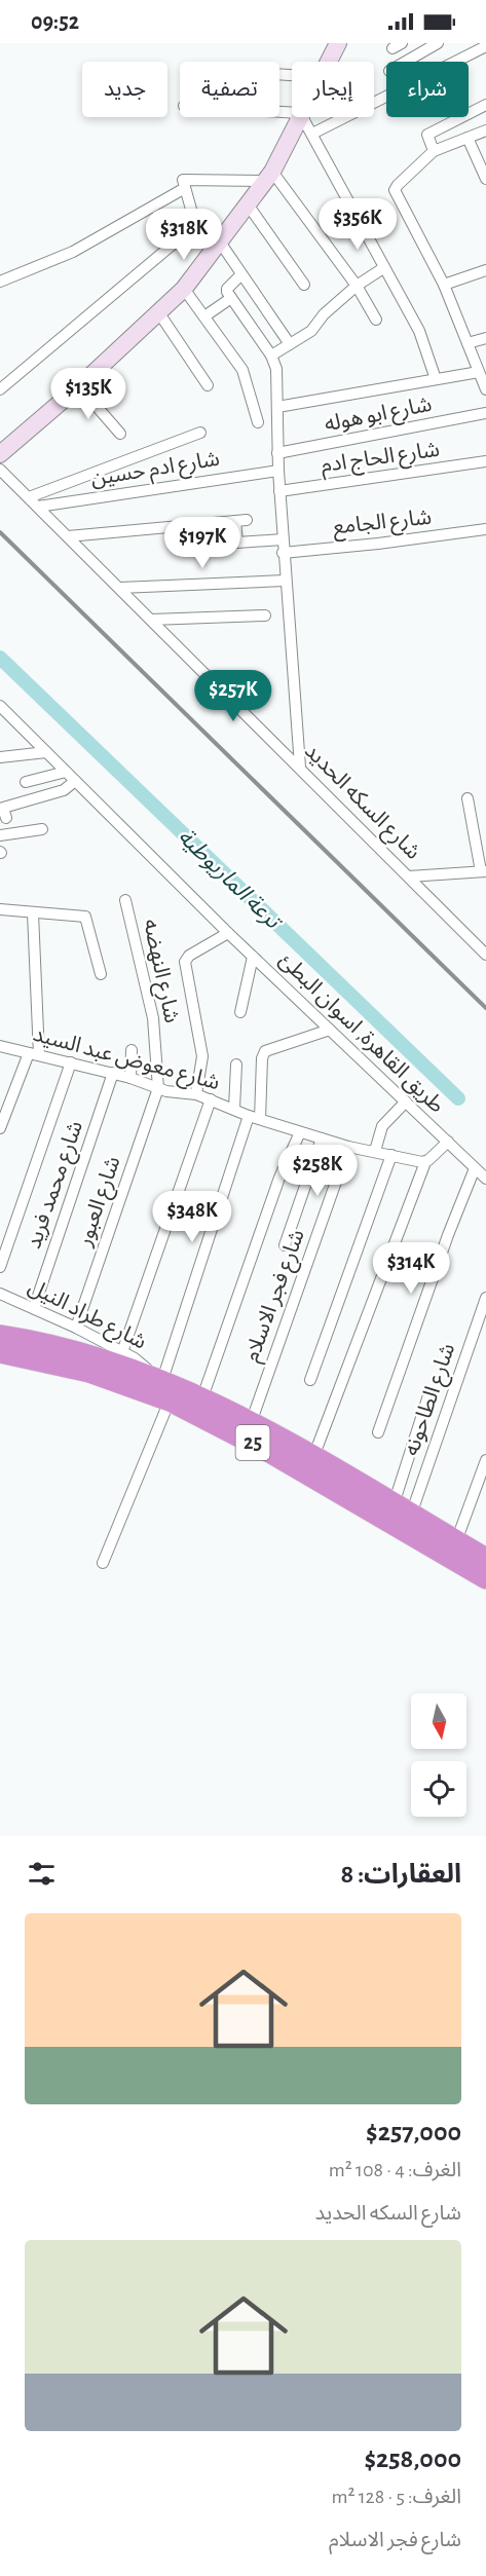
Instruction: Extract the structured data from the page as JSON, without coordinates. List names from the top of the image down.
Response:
{
  "streets": {
    "highway": ["25"],
    "street": [
      "شارع ابو هوله",
      "شارع الحاج ادم",
      "شارع ادم حسين",
      "شارع الجامع",
      "شارع السكه الحديد",
      "شارع النهضه",
      "طريق القاهرة, اسوان البطئ",
      "شارع معوض عبد السيد",
      "شارع محمد فريد",
      "شارع العبور",
      "شارع فجر الاسلام",
      "شارع طراد النيل",
      "شارع الطاحونه"
    ]
  },
  "crossings": [
    ["شارع ادم حسين", "شارع السكه الحديد"],
    ["شارع النهضه", "شارع معوض عبد السيد"],
    ["شارع النهضه", "شارع العبور"],
    ["شارع معوض عبد السيد", "شارع محمد فريد"],
    ["شارع معوض عبد السيد", "شارع العبور"],
    ["شارع معوض عبد السيد", "شارع فجر الاسلام"],
    ["شارع محمد فريد", "شارع طراد النيل"],
    ["شارع العبور", "شارع طراد النيل"],
    ["شارع فجر الاسلام", "25"],
    ["شارع طراد النيل", "25"],
    ["شارع الطاحونه", "25"]
  ],
  "water": ["ترعة الماريوطية"],
  "north": "bottom",
  "page": {
    "status": "09:52",
    "chip": [
      "شراء",
      "إيجار",
      "تصفية",
      "جديد"
    ],
    "price": [
      "$356K",
      "$318K",
      "$135K",
      "$197K",
      "$257K",
      "$258K",
      "$348K",
      "$314K"
    ],
    "heading": "العقارات: 8",
    "list": [
      {
        "name": "$257,000",
        "note": "الغرف: 4 · 108 m² · شارع السكه الحديد"
      },
      {
        "name": "$258,000",
        "note": "الغرف: 5 · 128 m² · شارع فجر الاسلام"
      }
    ]
  }
}
